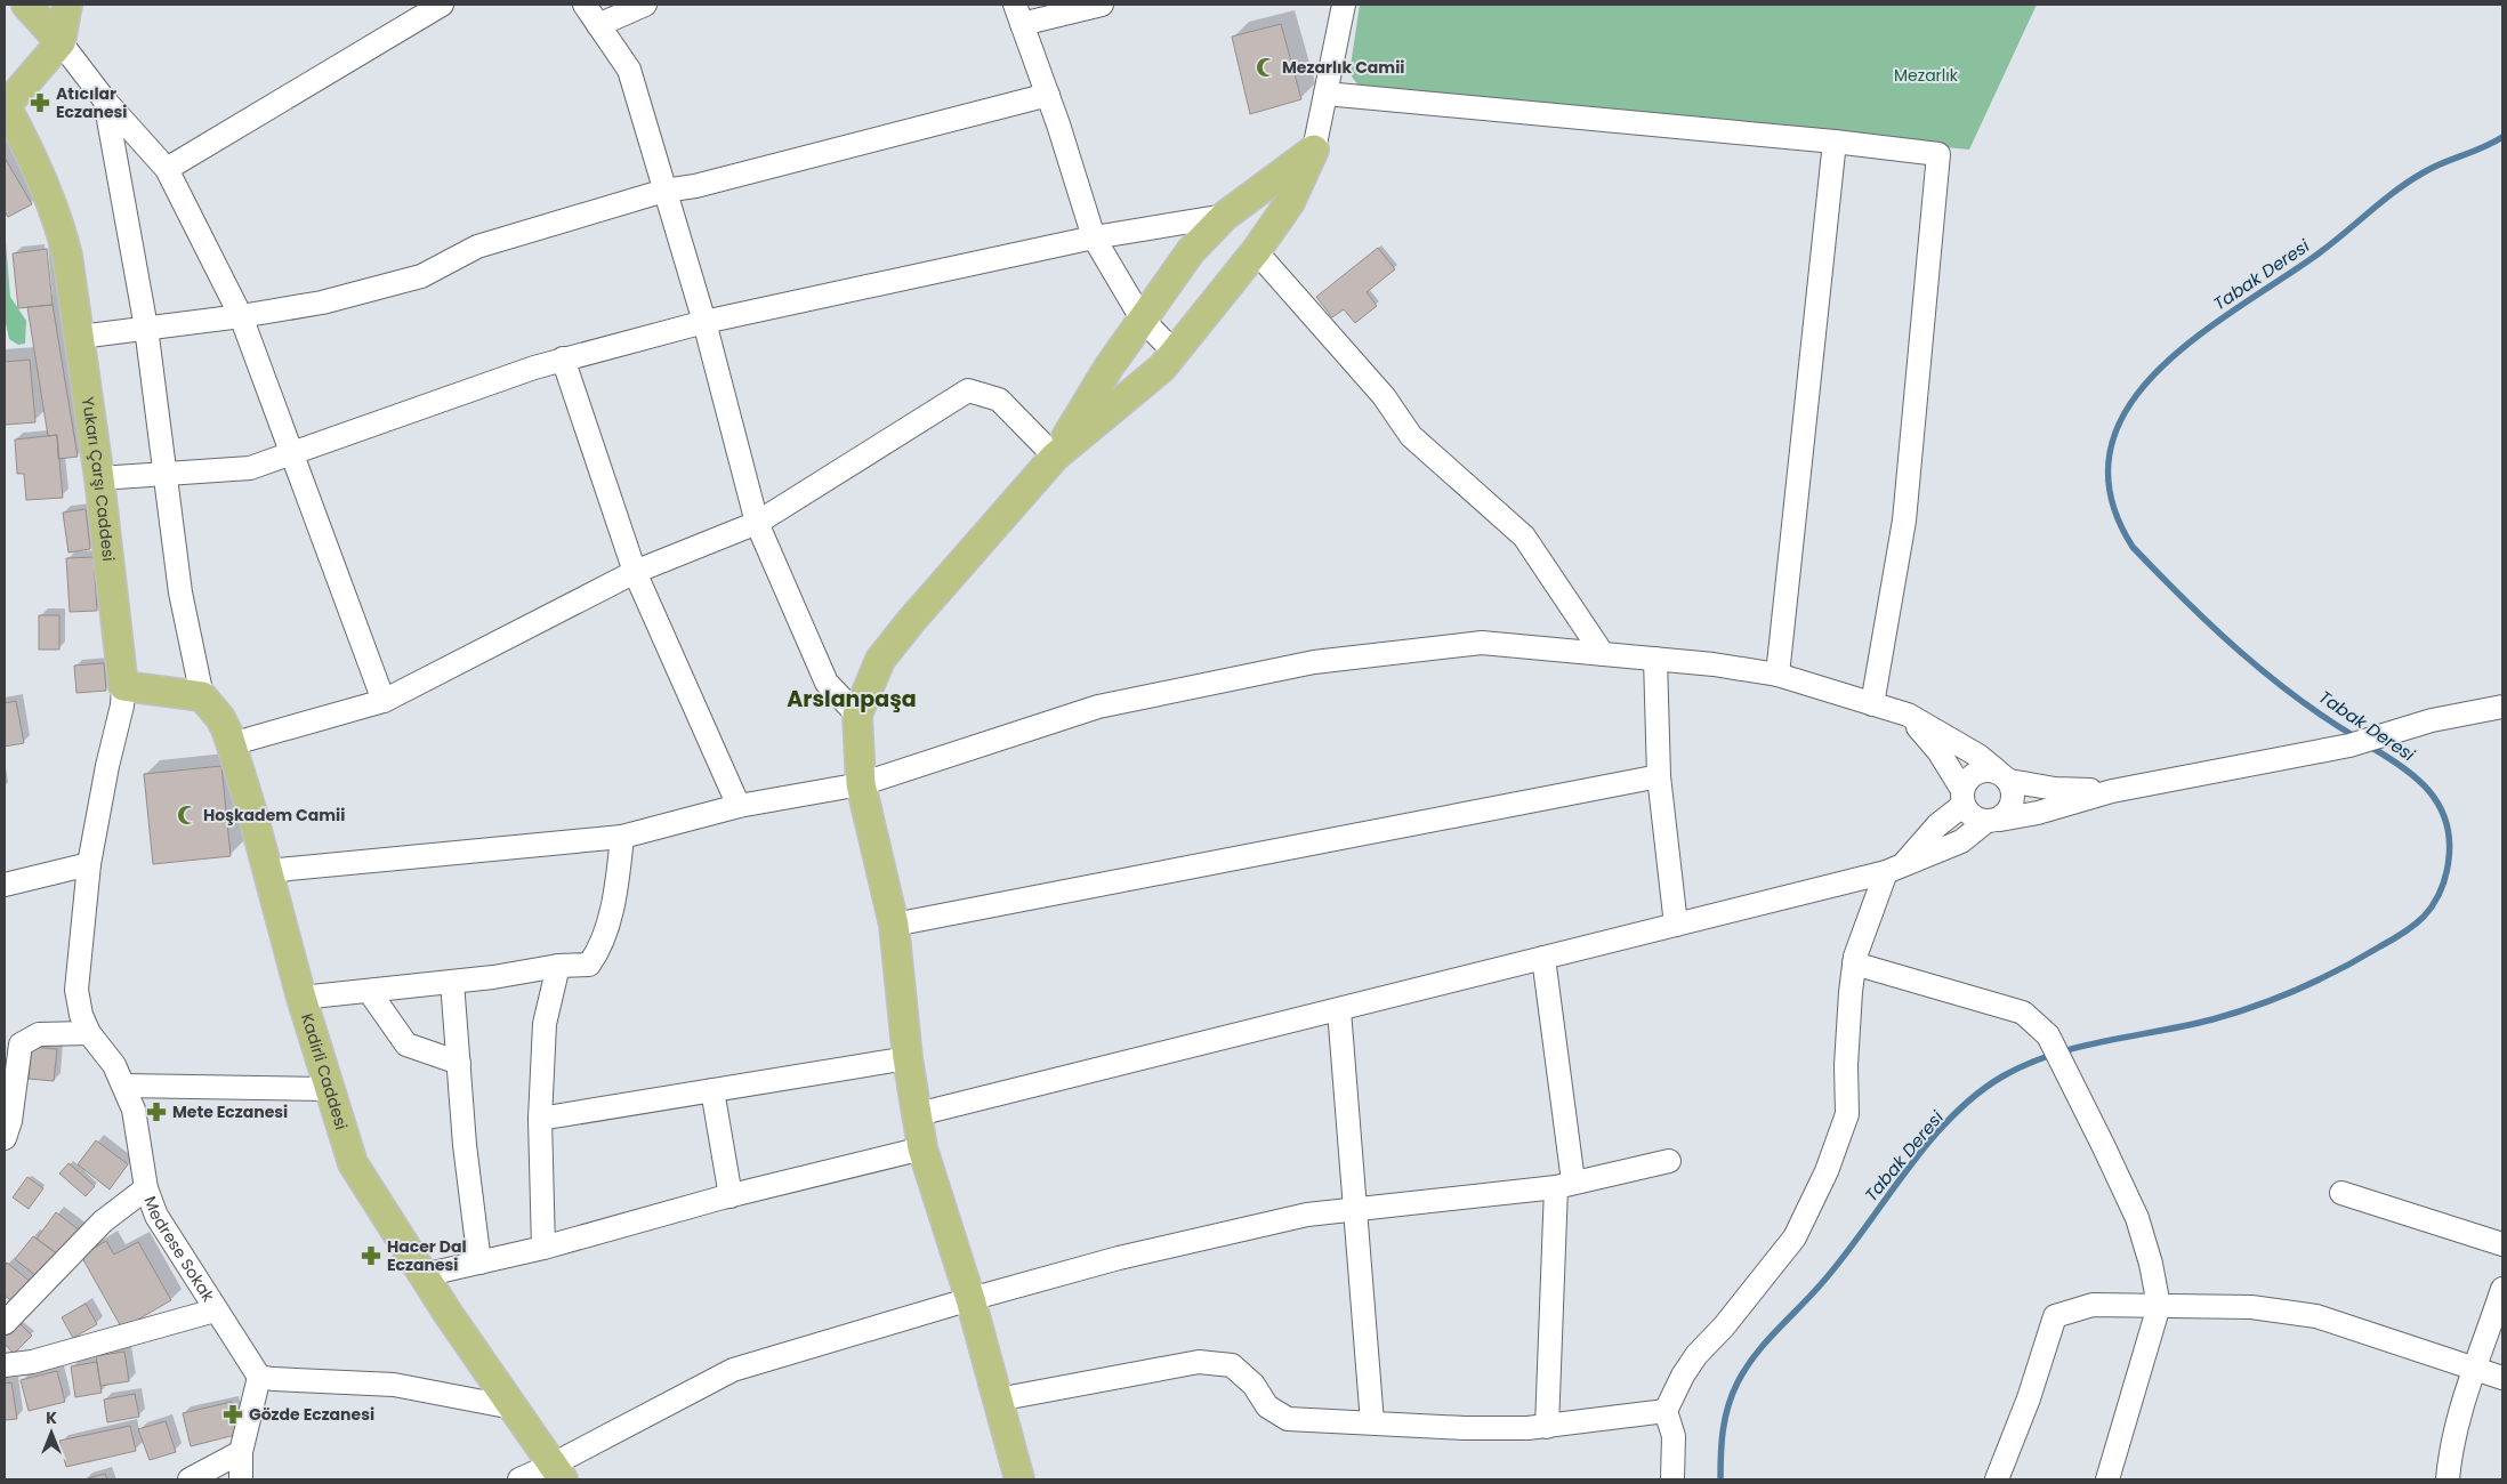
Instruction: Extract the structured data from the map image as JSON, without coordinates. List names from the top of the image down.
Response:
{
  "streets": {
    "main road": ["Yukarı Çarşı Caddesi", "Kadirli Caddesi"],
    "street": ["Medrese Sokak"]
  },
  "crossings": [
    ["Yukarı Çarşı Caddesi", "Medrese Sokak"]
  ],
  "districts": ["Arslanpaşa"],
  "water": ["Tabak Deresi"],
  "parks": ["Mezarlık"],
  "places": {
    "mosque": ["Mezarlık Camii", "Hoşkadem Camii"],
    "pharmacy": [
      "Atıcılar Eczanesi",
      "Mete Eczanesi",
      "Hacer Dal Eczanesi",
      "Gözde Eczanesi"
    ]
  },
  "north": "top"
}
